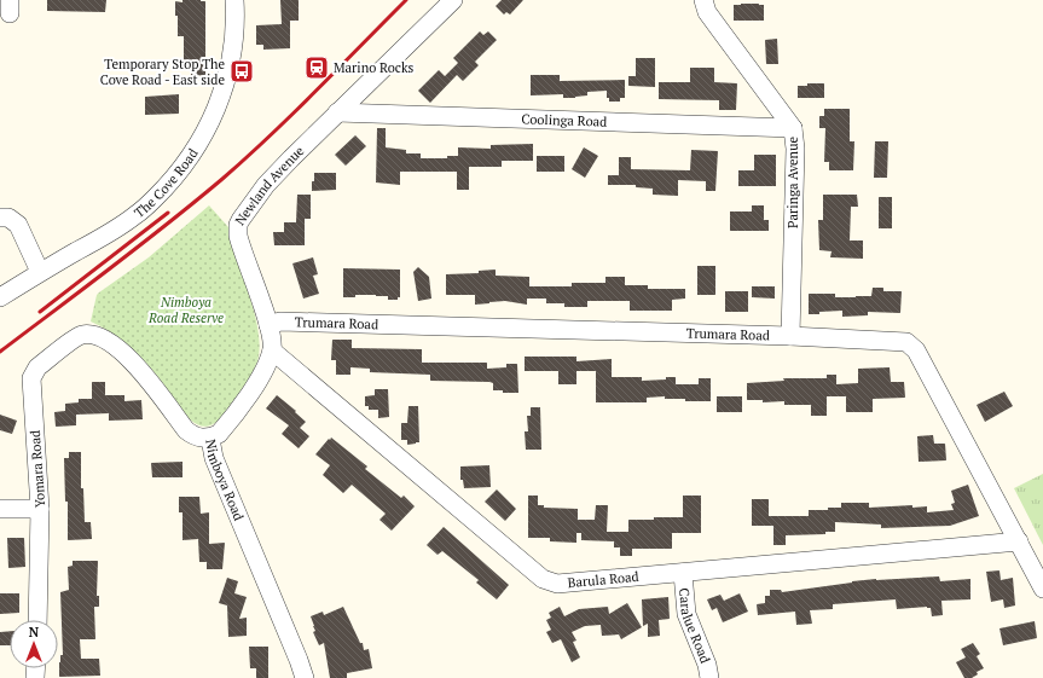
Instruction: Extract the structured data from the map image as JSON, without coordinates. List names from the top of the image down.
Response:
{
  "streets": {
    "street": [
      "Coolinga Road",
      "The Cove Road",
      "Paringa Avenue",
      "Newland Avenue",
      "Trumara Road",
      "Yomara Road",
      "Nimboya Road",
      "Barula Road",
      "Caralue Road"
    ]
  },
  "crossings": [
    ["Coolinga Road", "Paringa Avenue"],
    ["Coolinga Road", "Newland Avenue"],
    ["Paringa Avenue", "Trumara Road"],
    ["Newland Avenue", "Trumara Road"],
    ["Newland Avenue", "Nimboya Road"],
    ["Newland Avenue", "Barula Road"],
    ["Trumara Road", "Barula Road"],
    ["Yomara Road", "Nimboya Road"],
    ["Barula Road", "Caralue Road"]
  ],
  "parks": ["Nimboya Road Reserve"],
  "places": {
    "station": ["Marino Rocks"],
    "bus stop": ["Temporary Stop The Cove Road - East side"]
  },
  "north": "top"
}
